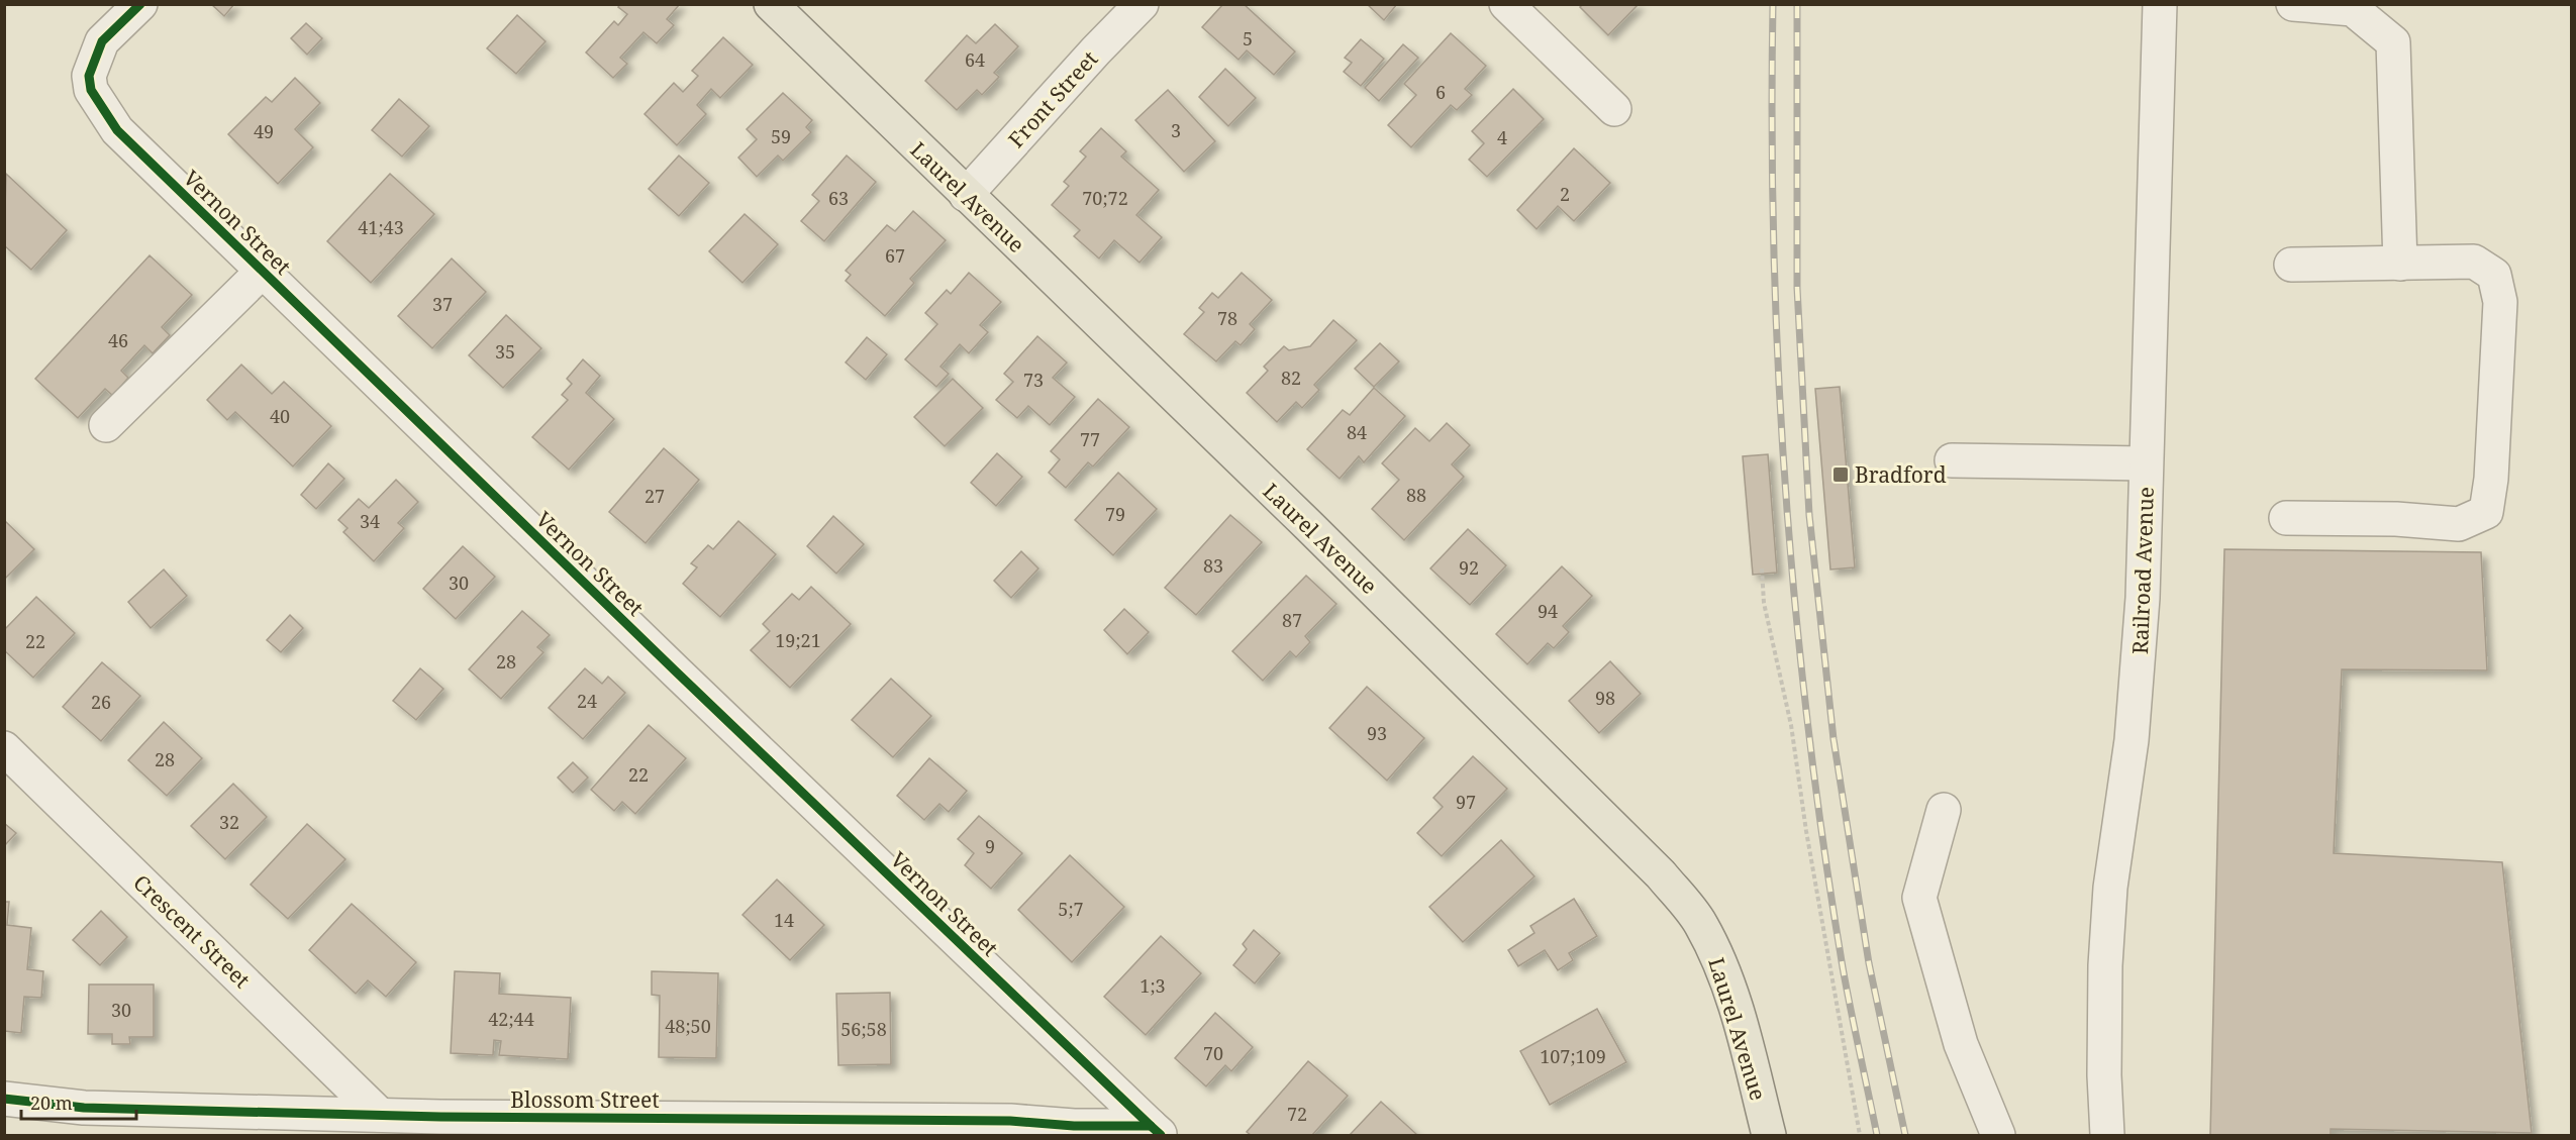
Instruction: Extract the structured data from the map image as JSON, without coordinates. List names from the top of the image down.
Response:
{
  "streets": {
    "main road": ["Laurel Avenue"],
    "street": [
      "Front Street",
      "Vernon Street",
      "Railroad Avenue",
      "Crescent Street",
      "Blossom Street"
    ]
  },
  "crossings": [
    ["Front Street", "Laurel Avenue"],
    ["Vernon Street", "Blossom Street"],
    ["Crescent Street", "Blossom Street"]
  ],
  "places": {
    "transit": ["Bradford"]
  },
  "house_numbers": [
    "5",
    "64",
    "6",
    "3",
    "49",
    "59",
    "4",
    "2",
    "63",
    "70;72",
    "41;43",
    "67",
    "37",
    "78",
    "46",
    "35",
    "82",
    "73",
    "40",
    "84",
    "77",
    "88",
    "27",
    "79",
    "34",
    "83",
    "92",
    "30",
    "94",
    "87",
    "19;21",
    "22",
    "28",
    "98",
    "24",
    "26",
    "93",
    "28",
    "22",
    "97",
    "32",
    "9",
    "5;7",
    "14",
    "1;3",
    "30",
    "42;44",
    "48;50",
    "56;58",
    "70",
    "107;109",
    "72"
  ],
  "scale_bar": "20 m"
}
